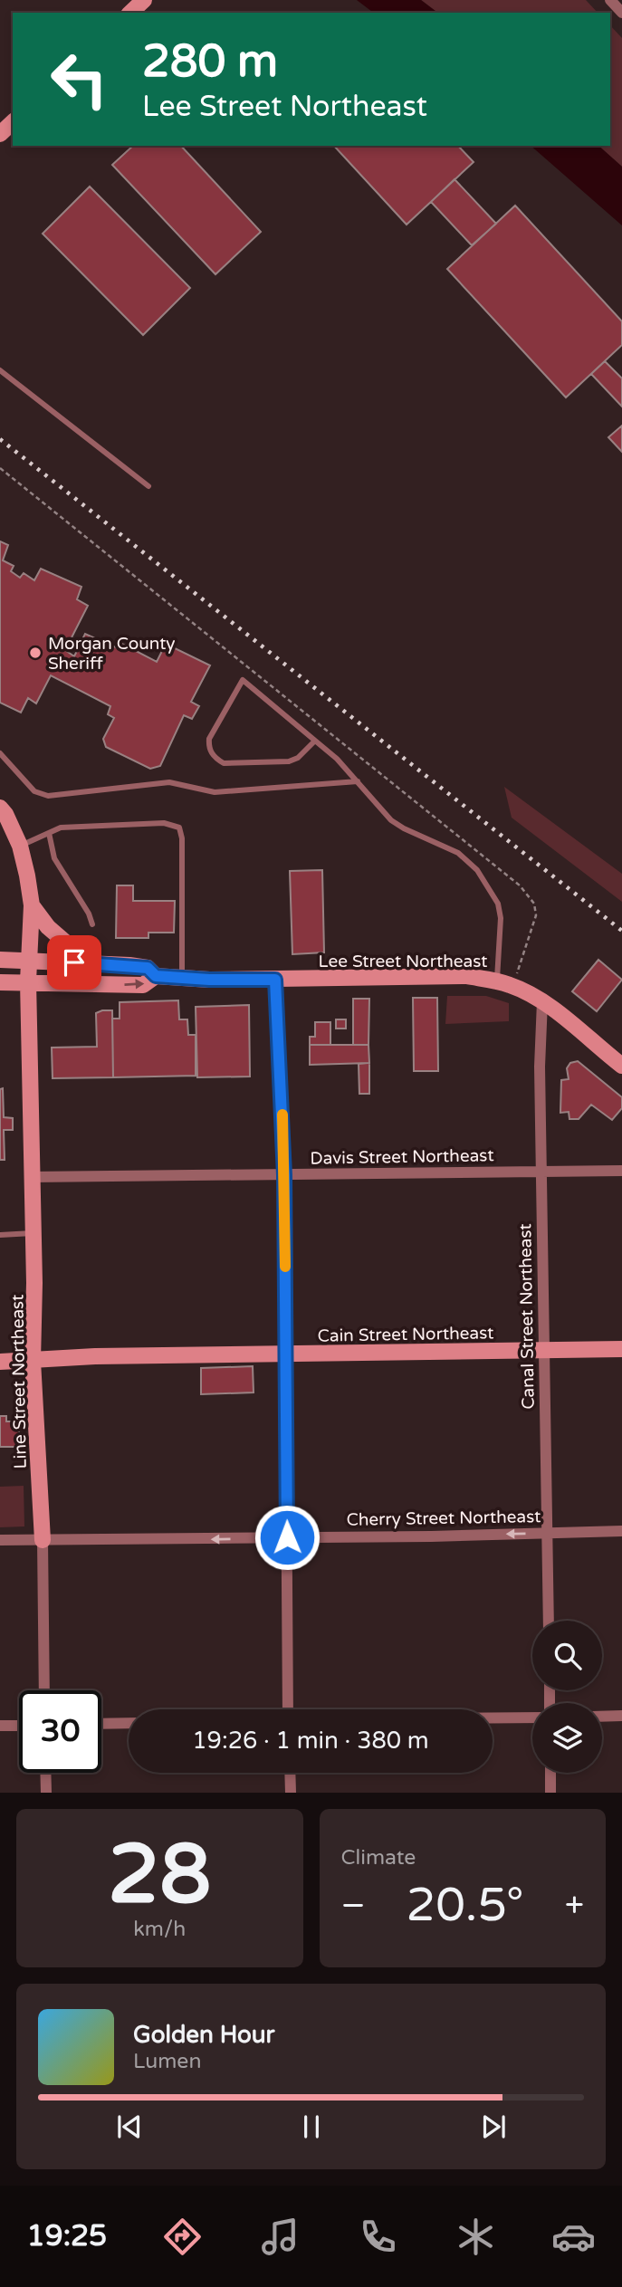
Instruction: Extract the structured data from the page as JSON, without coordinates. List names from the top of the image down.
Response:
{
  "streets": {
    "street": [
      "Lee Street Northeast",
      "Davis Street Northeast",
      "Canal Street Northeast",
      "Cain Street Northeast",
      "Line Street Northeast",
      "Cherry Street Northeast"
    ]
  },
  "crossings": [
    ["Lee Street Northeast", "Canal Street Northeast"],
    ["Lee Street Northeast", "Line Street Northeast"],
    ["Davis Street Northeast", "Canal Street Northeast"],
    ["Davis Street Northeast", "Line Street Northeast"],
    ["Canal Street Northeast", "Cain Street Northeast"],
    ["Canal Street Northeast", "Cherry Street Northeast"],
    ["Cain Street Northeast", "Line Street Northeast"],
    ["Line Street Northeast", "Cherry Street Northeast"]
  ],
  "one_way": ["Cherry Street Northeast"],
  "places": ["Morgan County Sheriff"],
  "page": {
    "turn": ["280 m", "Lee Street Northeast"],
    "limit": "30",
    "trip": "19:26 · 1 min · 380 m",
    "tile": [
      ["28", "km/h"],
      "Climate"
    ],
    "heat": ["−", "20.5°", "+"],
    "song": ["Golden Hour", "Lumen"],
    "tabs": "19:25"
  }
}
